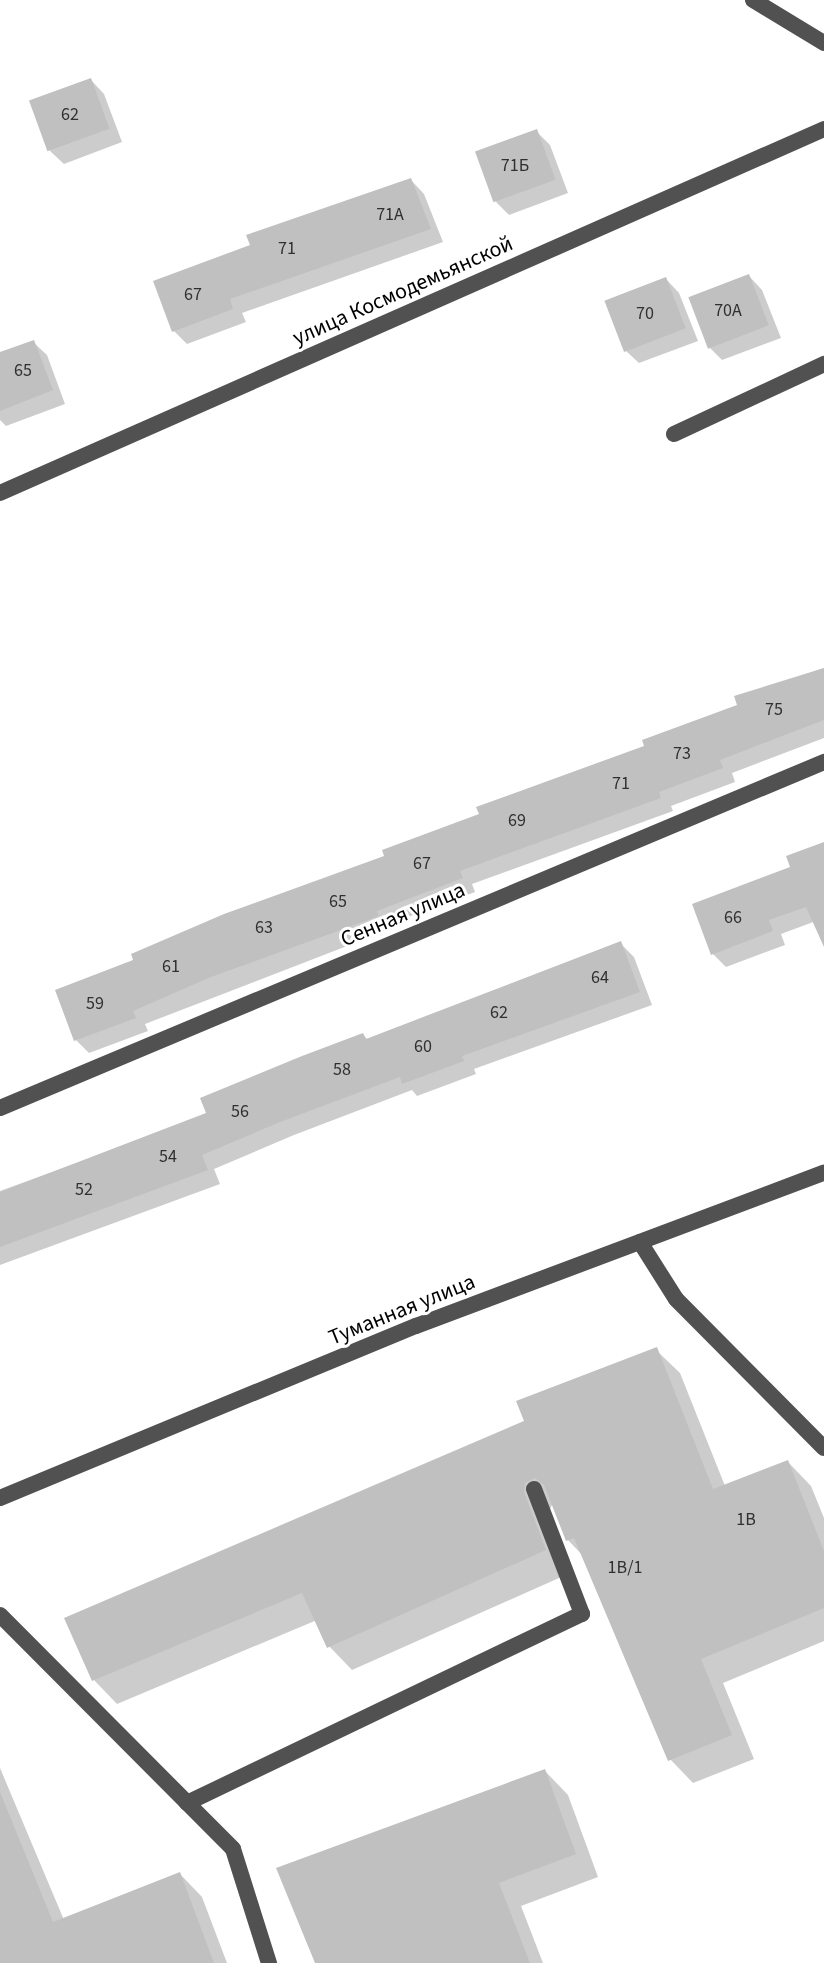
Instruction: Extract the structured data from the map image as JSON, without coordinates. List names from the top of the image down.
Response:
{
  "streets": {
    "street": ["улица Космодемьянской", "Сенная улица", "Туманная улица"]
  },
  "house_numbers": [
    "62",
    "71Б",
    "71А",
    "71",
    "67",
    "70А",
    "70",
    "65",
    "75",
    "73",
    "71",
    "69",
    "67",
    "65",
    "66",
    "63",
    "61",
    "64",
    "59",
    "62",
    "60",
    "58",
    "56",
    "54",
    "52",
    "1В",
    "1В/1"
  ]
}
